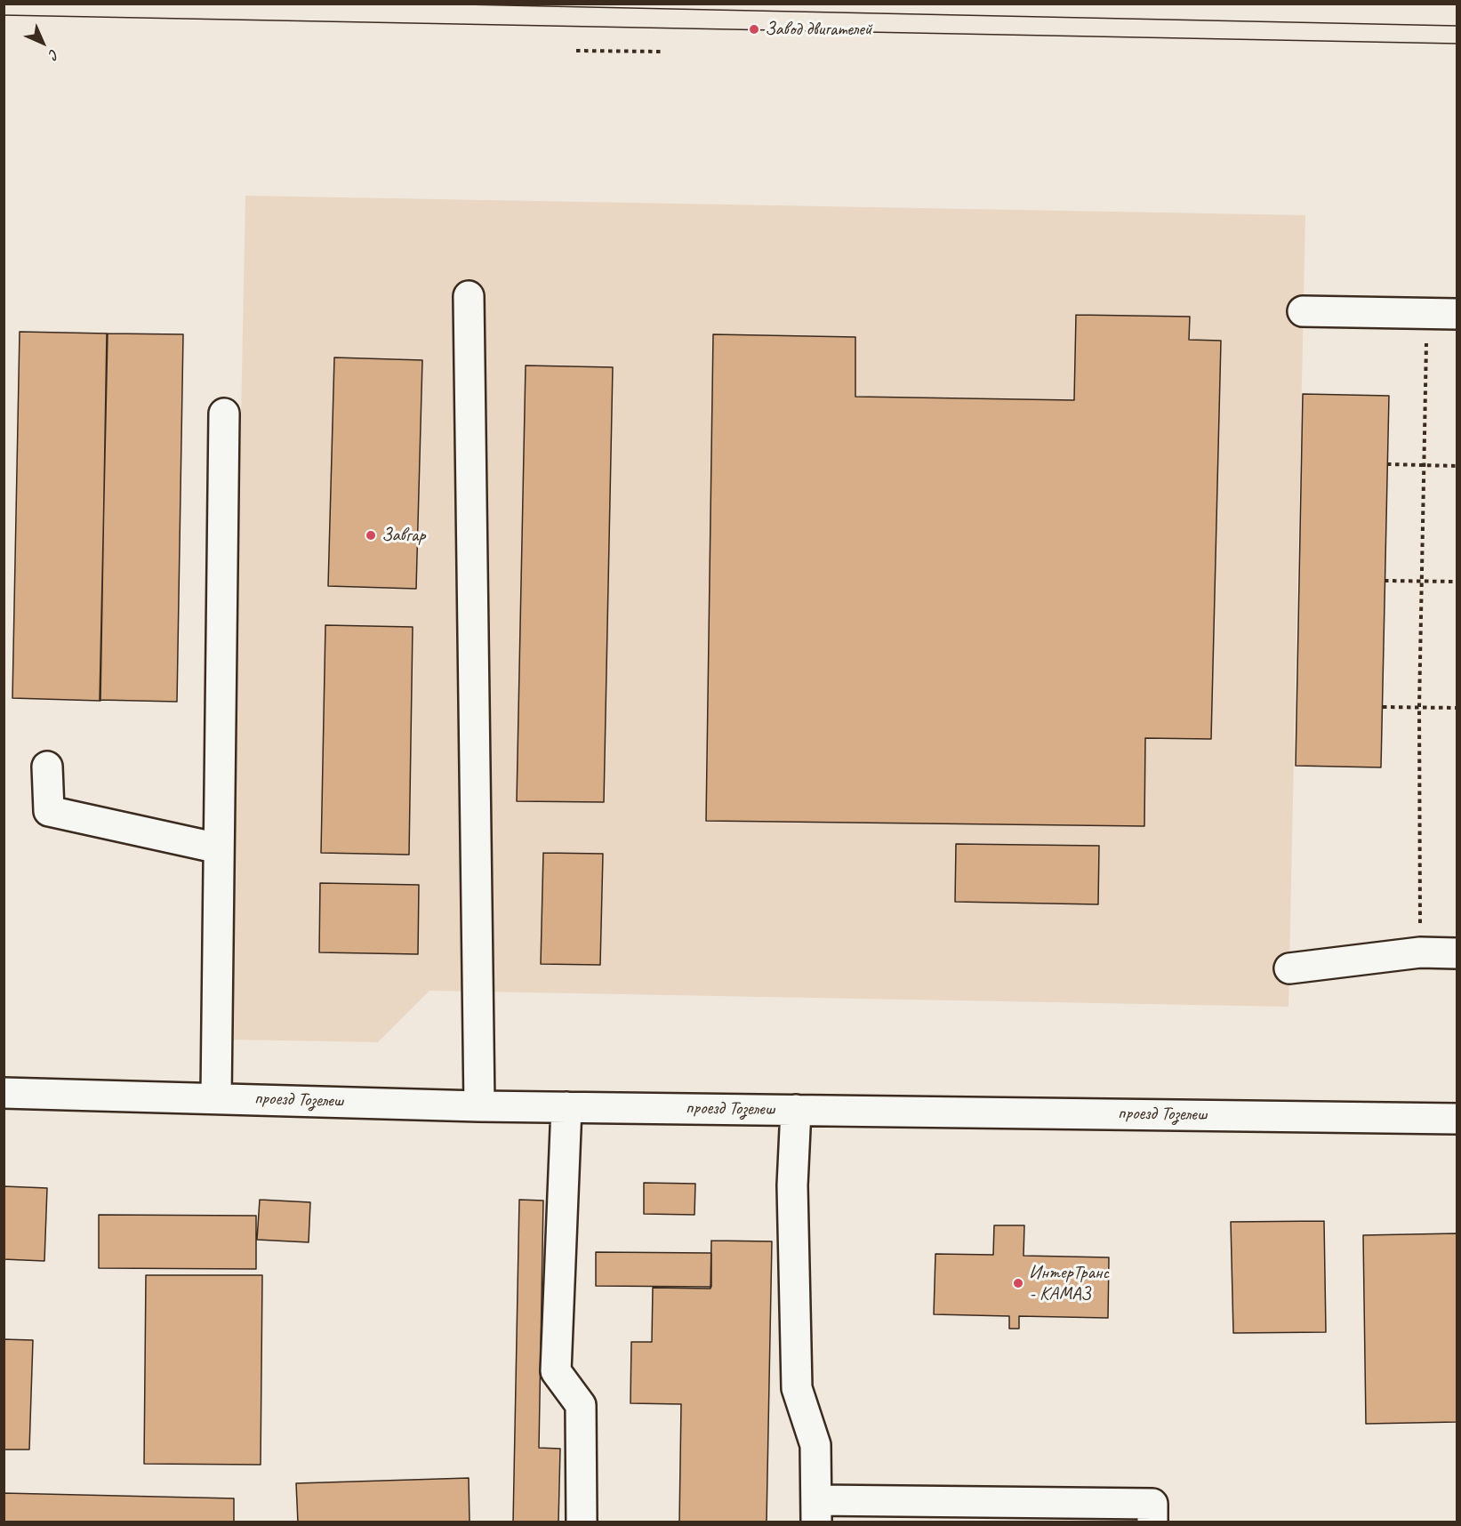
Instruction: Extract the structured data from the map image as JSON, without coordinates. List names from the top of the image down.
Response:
{
  "streets": {
    "street": ["проезд Тозелеш"]
  },
  "places": ["Завод двигателей", "Завгар", "ИнтерТранс - КАМАЗ"],
  "north": "bottom right"
}
